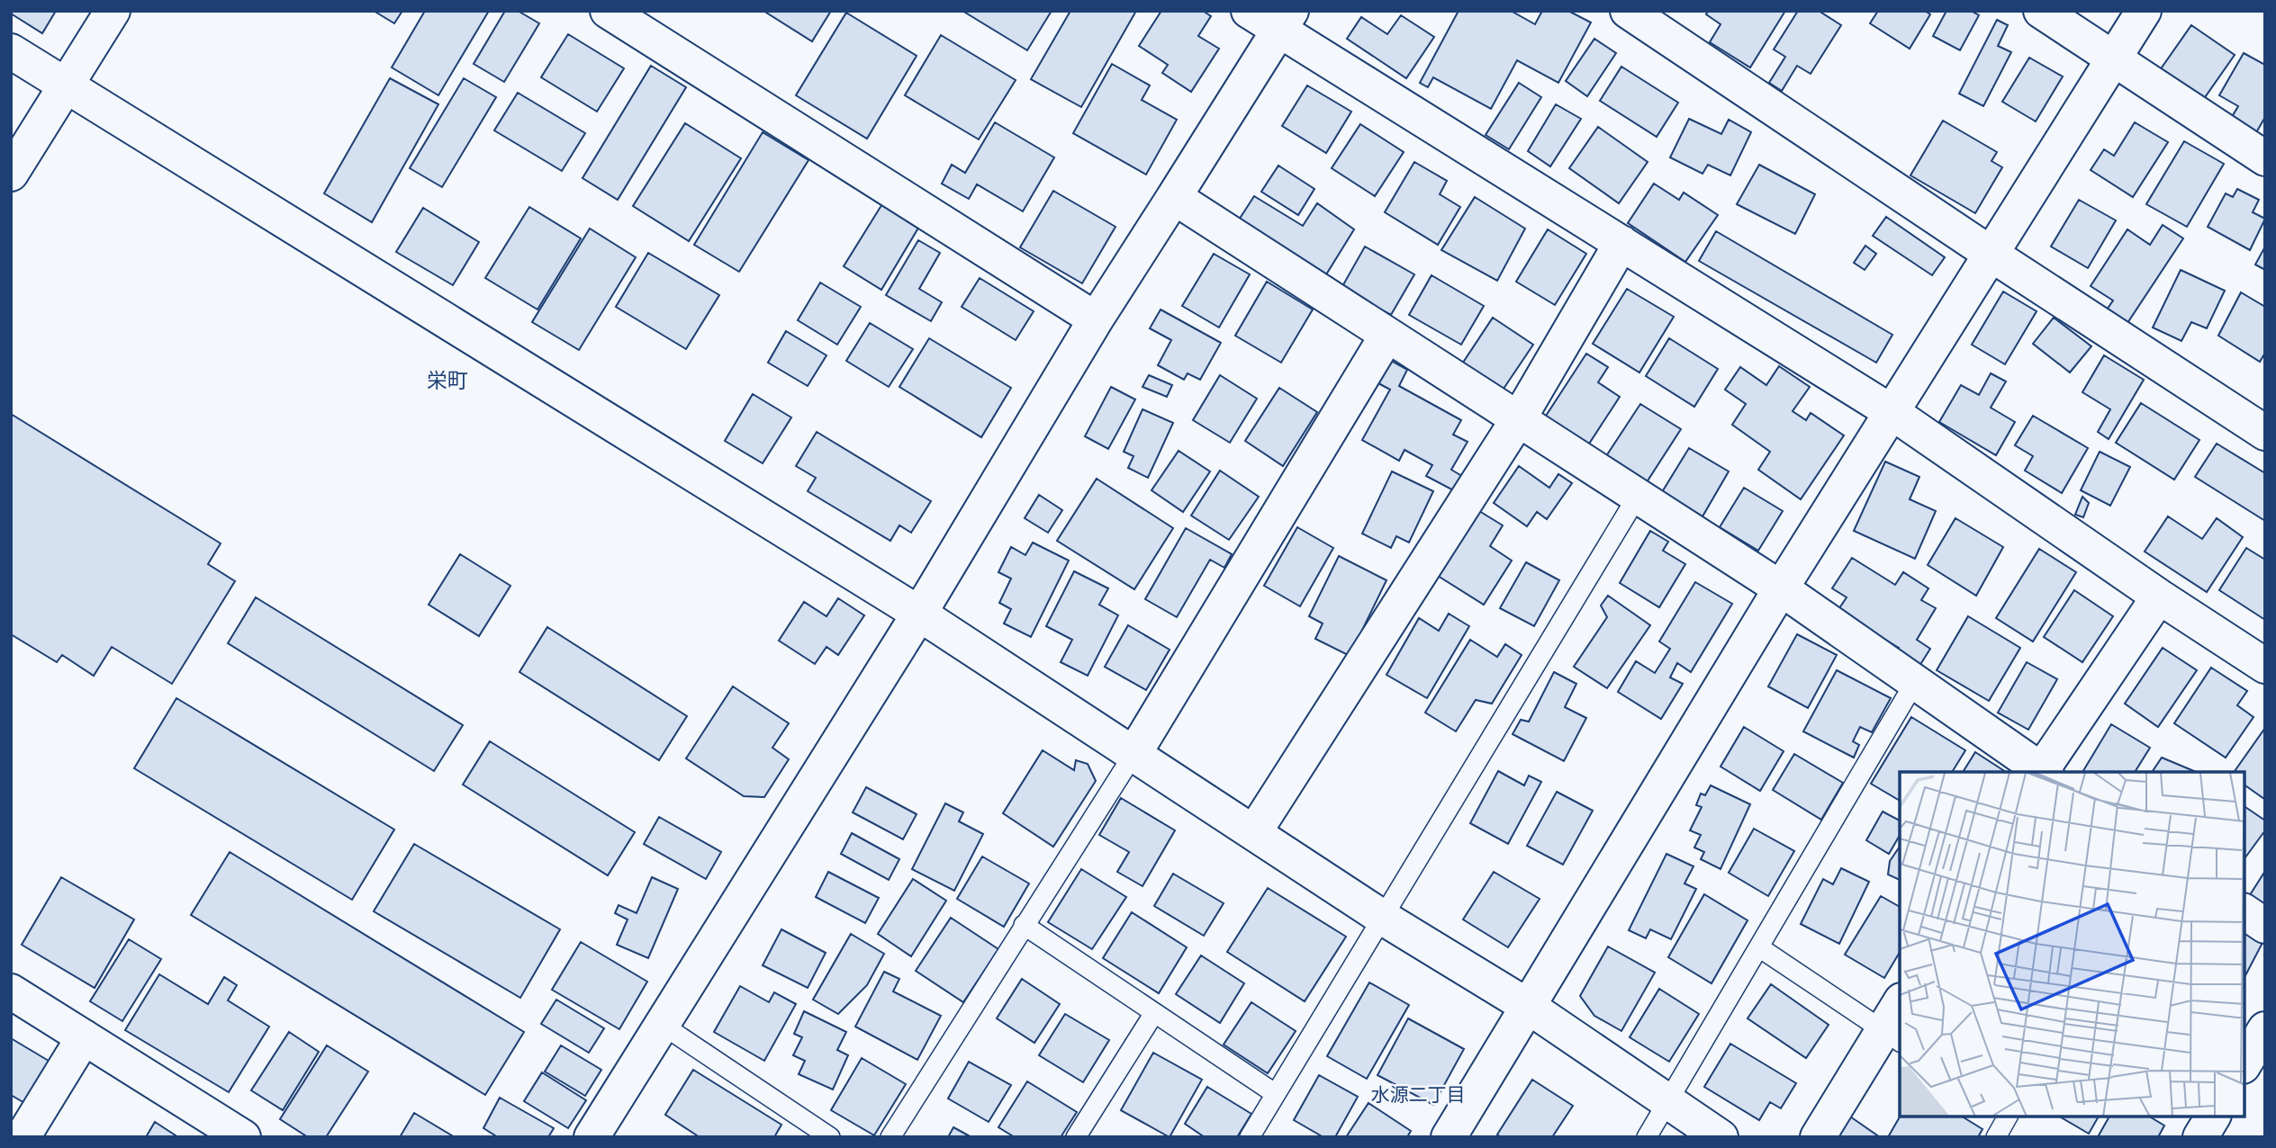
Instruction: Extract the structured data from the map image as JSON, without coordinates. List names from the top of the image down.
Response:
{
  "districts": ["栄町", "水源二丁目"]
}
